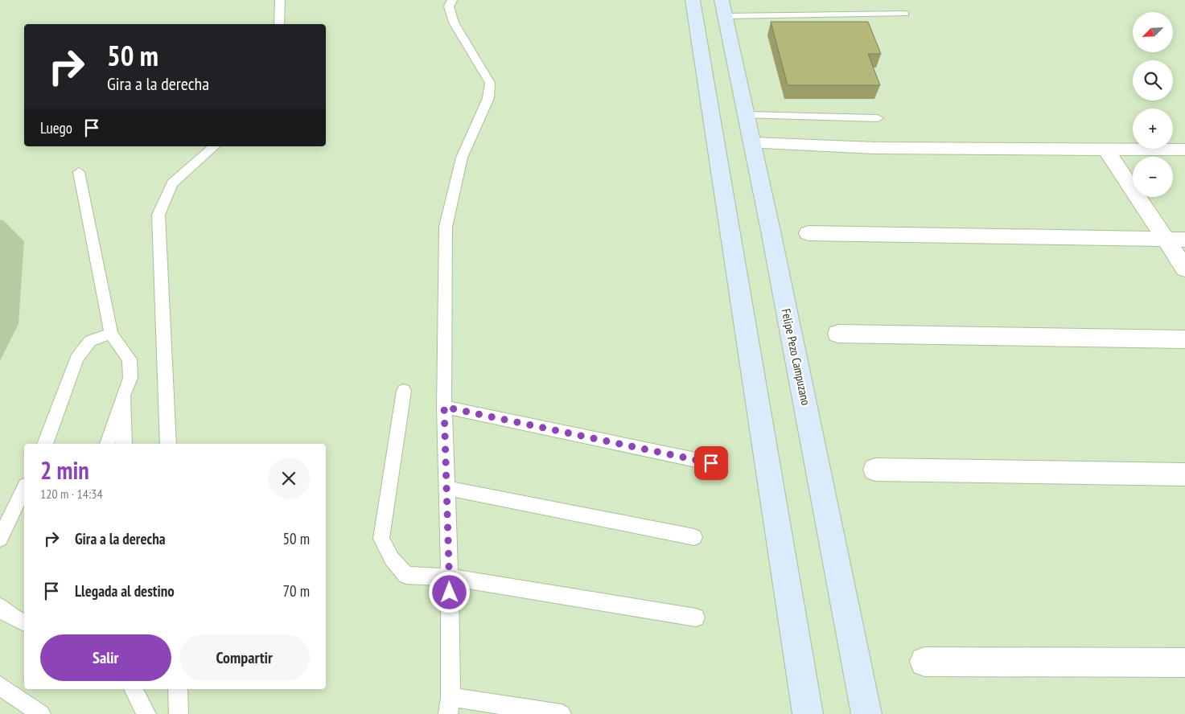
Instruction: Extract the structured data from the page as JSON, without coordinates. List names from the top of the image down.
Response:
{
  "streets": {
    "main road": ["Felipe Pezo Campuzano"]
  },
  "north": "bottom left",
  "page": {
    "map_buttons": ["+", "−"],
    "turn": ["50 m", "Gira a la derecha"],
    "then": "Luego",
    "heading": ["2 min", "120 m · 14:34"],
    "list": [
      {
        "name": "Gira a la derecha",
        "value": "50 m"
      },
      {
        "name": "Llegada al destino",
        "value": "70 m"
      }
    ],
    "buttons": ["Salir", "Compartir"]
  }
}
